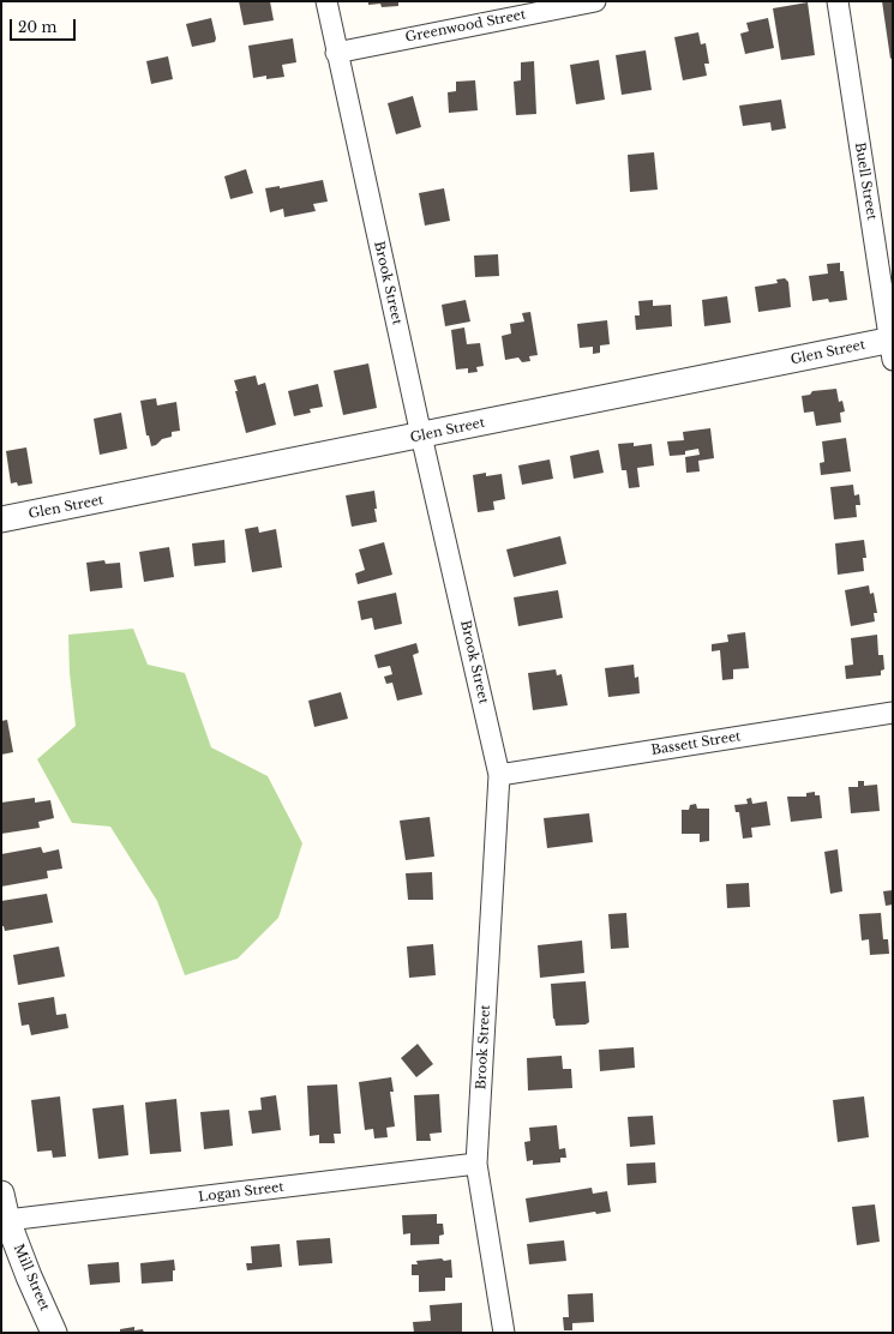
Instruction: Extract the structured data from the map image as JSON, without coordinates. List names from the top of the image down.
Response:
{
  "streets": {
    "street": [
      "Greenwood Street",
      "Buell Street",
      "Brook Street",
      "Glen Street",
      "Bassett Street",
      "Logan Street",
      "Mill Street"
    ]
  },
  "crossings": [
    ["Greenwood Street", "Brook Street"],
    ["Buell Street", "Glen Street"],
    ["Brook Street", "Glen Street"],
    ["Brook Street", "Bassett Street"],
    ["Brook Street", "Logan Street"],
    ["Logan Street", "Mill Street"]
  ],
  "scale_bar": "20 m"
}
